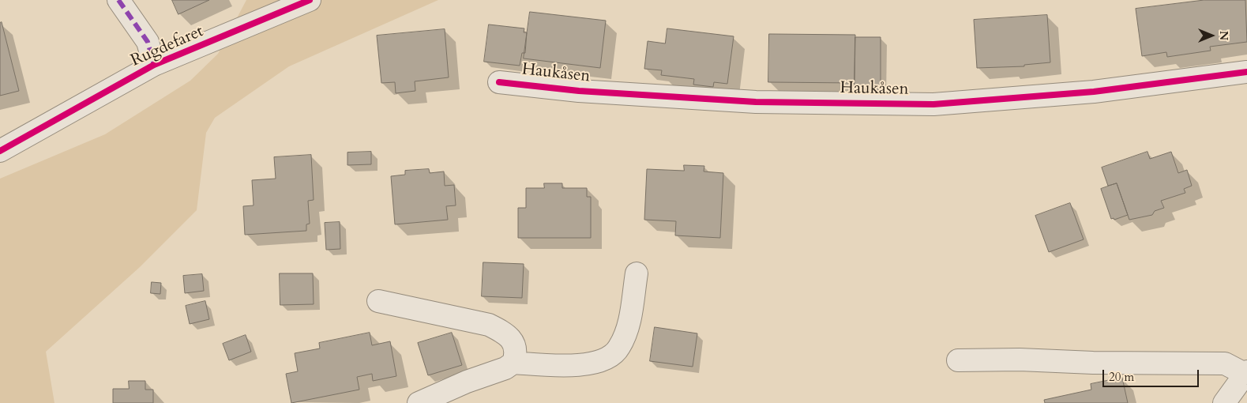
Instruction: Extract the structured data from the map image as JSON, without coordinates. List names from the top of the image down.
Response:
{
  "streets": {
    "street": ["Rugdefaret", "Haukåsen"]
  },
  "scale_bar": "20 m",
  "north": "right"
}
